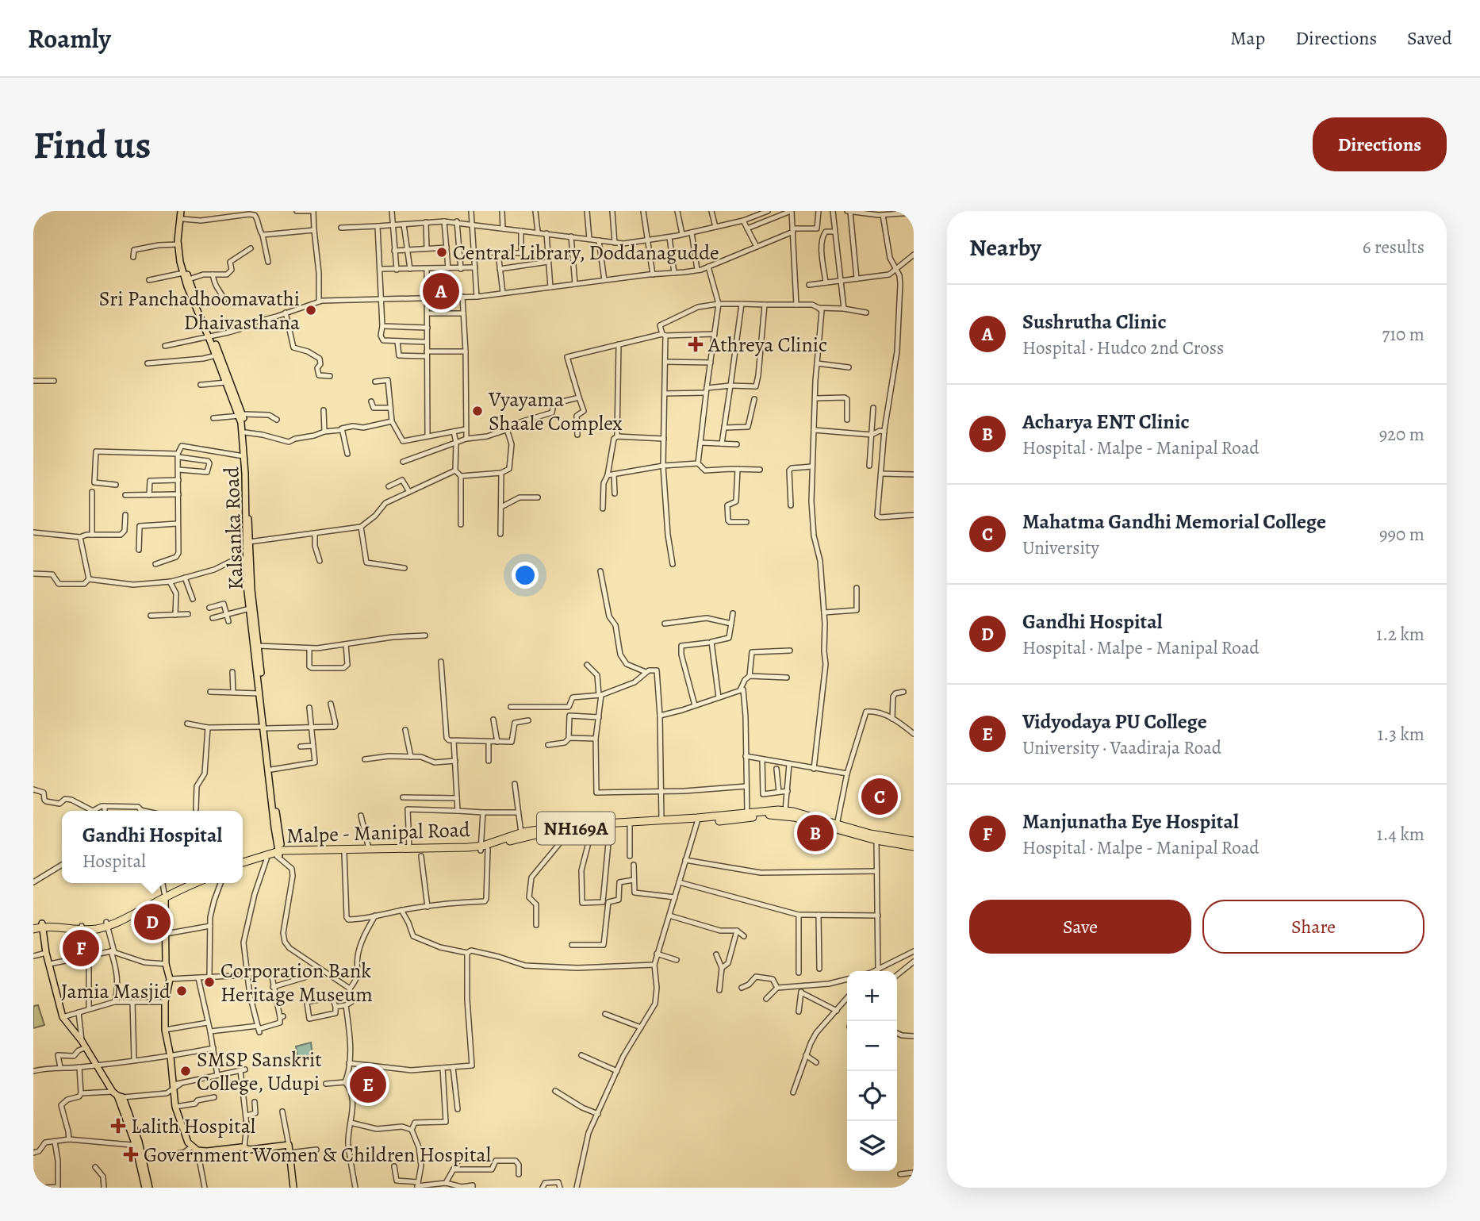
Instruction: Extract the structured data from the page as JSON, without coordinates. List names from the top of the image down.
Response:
{
  "streets": {
    "highway": ["NH169A", "Malpe - Manipal Road"],
    "main road": ["Kalsanka Road"]
  },
  "crossings": [
    ["Kalsanka Road", "Malpe - Manipal Road"]
  ],
  "places": {
    "other": [
      "Central Library, Doddanagudde",
      "Sri Panchadhoomavathi Dhaivasthana",
      "Vyayama Shaale Complex",
      "Corporation Bank Heritage Museum",
      "Jamia Masjid",
      "SMSP Sanskrit College, Udupi"
    ],
    "health": ["Athreya Clinic", "Lalith Hospital", "Government Women & Children Hospital"]
  },
  "page": {
    "header": "Roamly",
    "nav": ["Map", "Directions", "Saved"],
    "buttons": [
      "Directions",
      ["Save", "Share"]
    ],
    "title": "Find us",
    "heading": ["Nearby", "6 results"],
    "pins": [
      "A",
      "C",
      "B",
      "D",
      "F",
      "E"
    ],
    "list": [
      {
        "mark": "A",
        "name": "Sushrutha Clinic",
        "note": "Hospital · Hudco 2nd Cross",
        "value": "710 m"
      },
      {
        "mark": "B",
        "name": "Acharya ENT Clinic",
        "note": "Hospital · Malpe - Manipal Road",
        "value": "920 m"
      },
      {
        "mark": "C",
        "name": "Mahatma Gandhi Memorial College",
        "note": "University",
        "value": "990 m"
      },
      {
        "mark": "D",
        "name": "Gandhi Hospital",
        "note": "Hospital · Malpe - Manipal Road",
        "value": "1.2 km"
      },
      {
        "mark": "E",
        "name": "Vidyodaya PU College",
        "note": "University · Vaadiraja Road",
        "value": "1.3 km"
      },
      {
        "mark": "F",
        "name": "Manjunatha Eye Hospital",
        "note": "Hospital · Malpe - Manipal Road",
        "value": "1.4 km"
      }
    ],
    "popup": ["Gandhi Hospital", "Hospital"],
    "map_buttons": ["+", "−"]
  }
}
